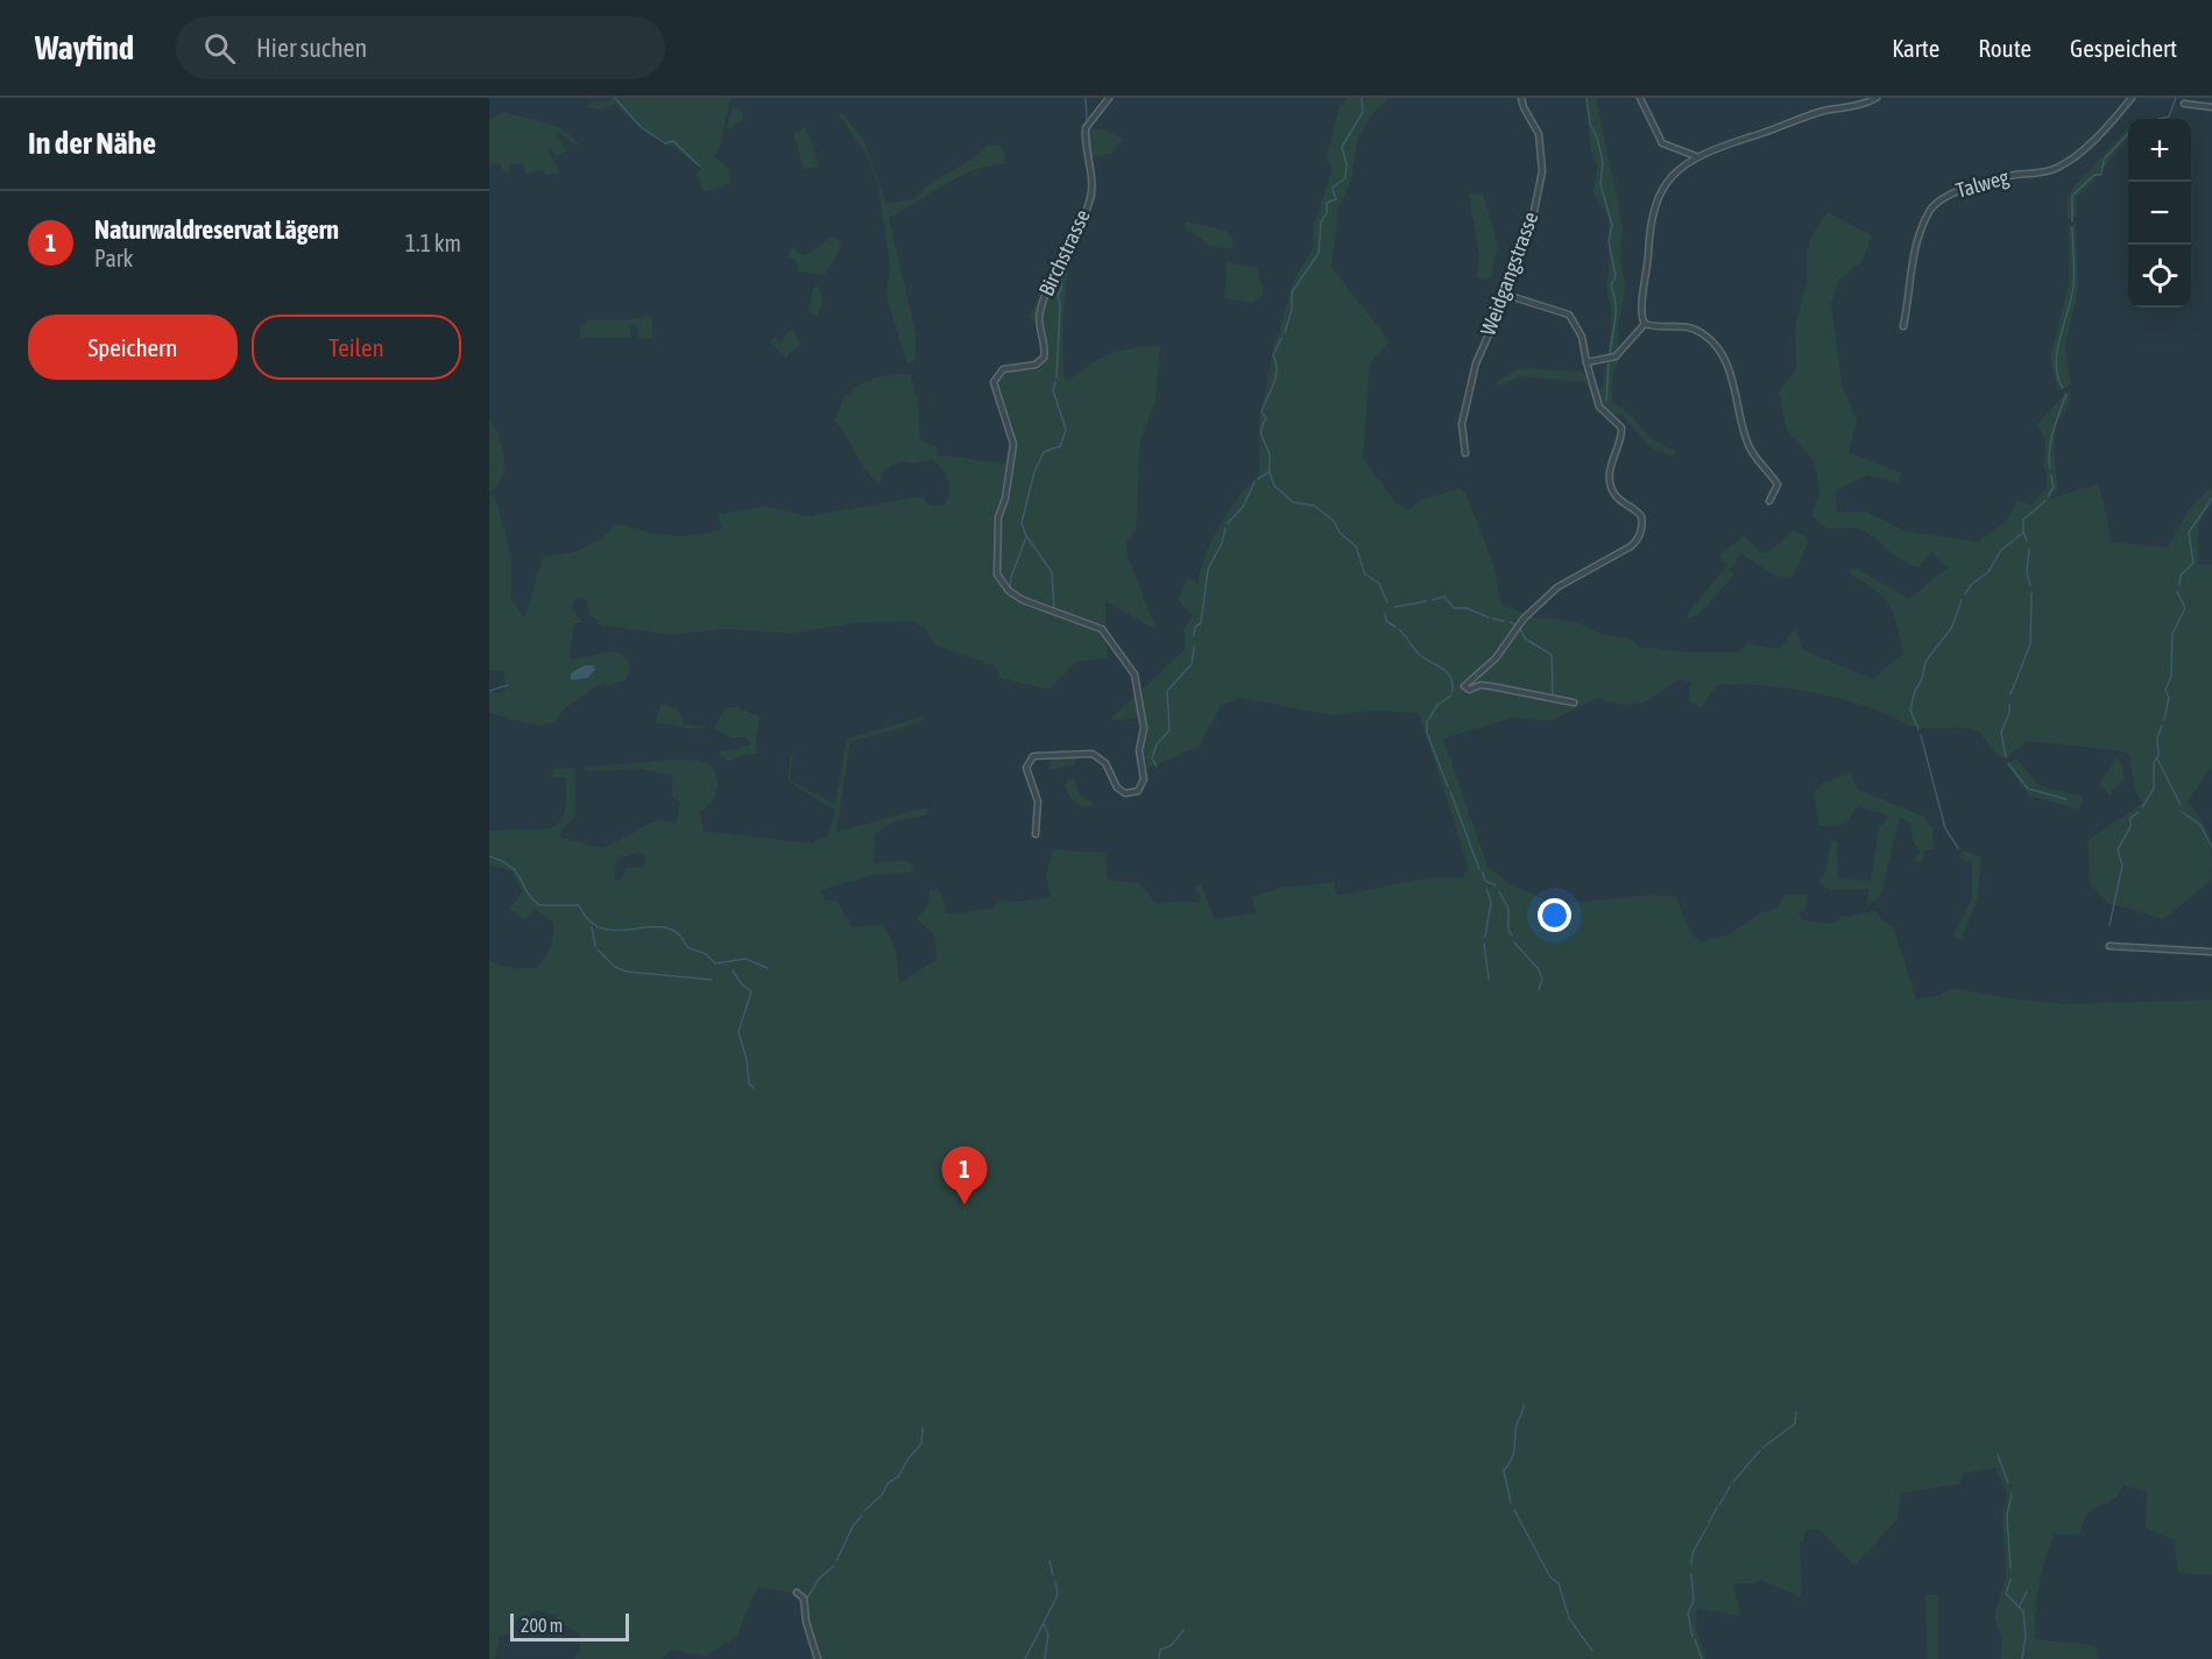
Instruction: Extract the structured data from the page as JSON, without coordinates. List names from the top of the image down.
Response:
{
  "streets": {
    "street": ["Talweg", "Birchstrasse", "Weidgangstrasse"]
  },
  "scale_bar": "200 m",
  "page": {
    "header": "Wayfind",
    "search": "Hier suchen",
    "nav": ["Karte", "Route", "Gespeichert"],
    "heading": "In der Nähe",
    "map_buttons": ["+", "−"],
    "list": [
      {
        "mark": "1",
        "name": "Naturwaldreservat Lägern",
        "note": "Park",
        "value": "1.1 km"
      }
    ],
    "buttons": ["Speichern", "Teilen"],
    "pins": "1",
    "scale": "200 m"
  }
}
